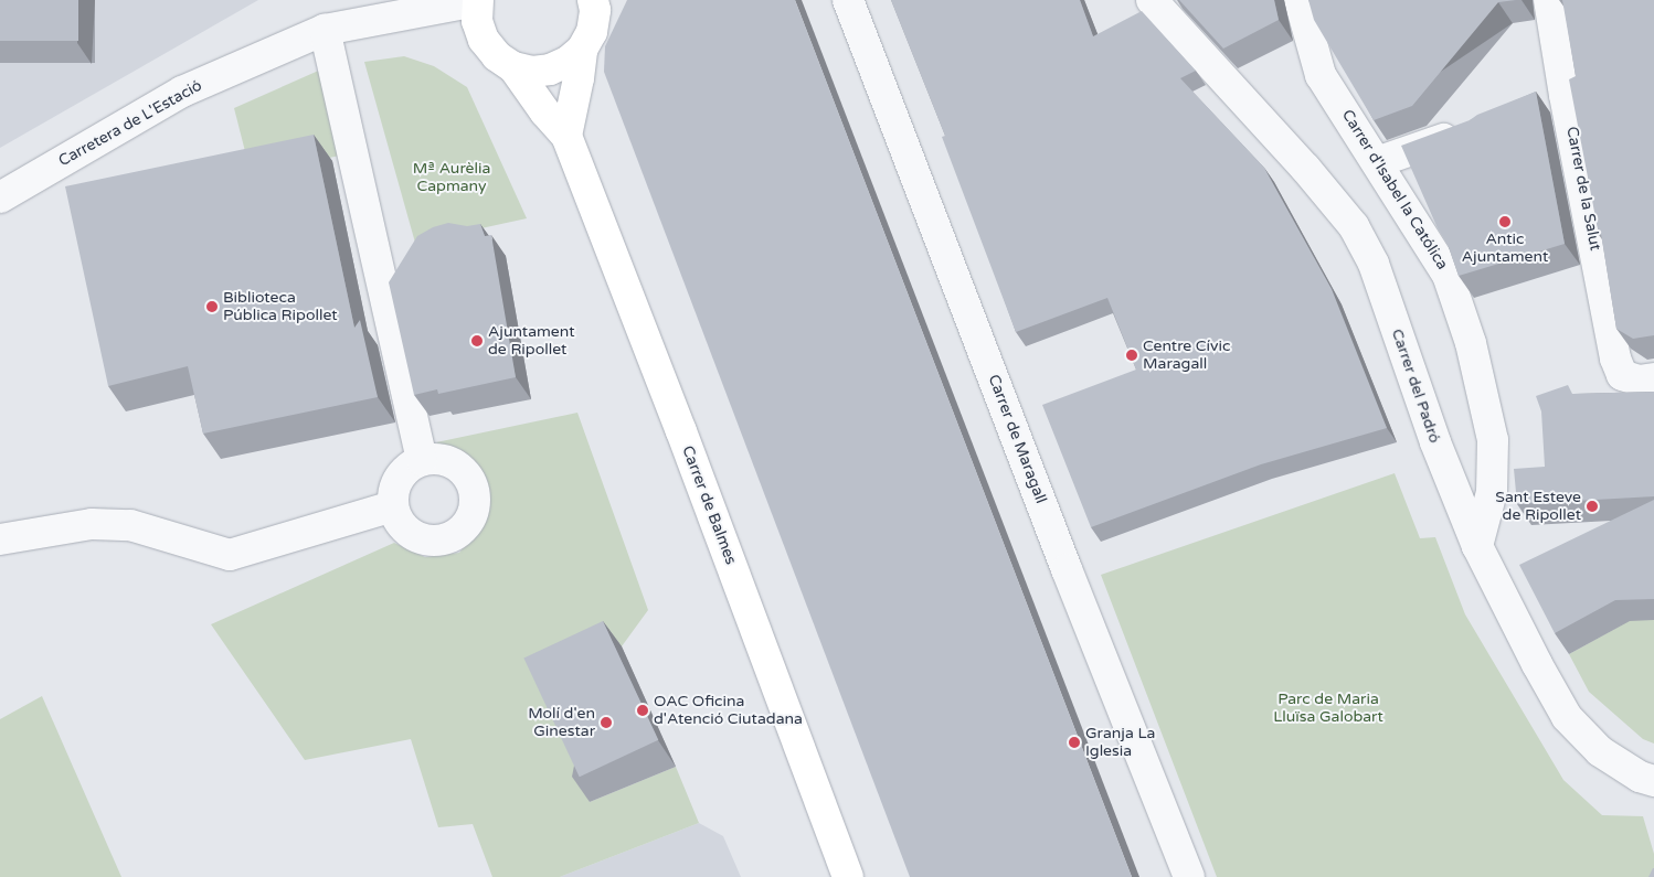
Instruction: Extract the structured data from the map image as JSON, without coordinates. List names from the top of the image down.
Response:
{
  "streets": {
    "main road": ["Carrer de Balmes"],
    "street": [
      "Carretera de L'Estació",
      "Carrer de la Salut",
      "Carrer d'Isabel la Católica",
      "Carrer del Padró",
      "Carrer de Maragall"
    ]
  },
  "crossings": [
    ["Carretera de L'Estació", "Carrer de Balmes"],
    ["Carrer d'Isabel la Católica", "Carrer del Padró"]
  ],
  "parks": ["Mª Aurèlia Capmany", "Parc de Maria Lluïsa Galobart"],
  "places": [
    "Antic Ajuntament",
    "Biblioteca Pública Ripollet",
    "Ajuntament de Ripollet",
    "Centre Cívic Maragall",
    "Sant Esteve de Ripollet",
    "OAC Oficina d'Atenció Ciutadana",
    "Molí d'en Ginestar",
    "Granja La Iglesia"
  ]
}
